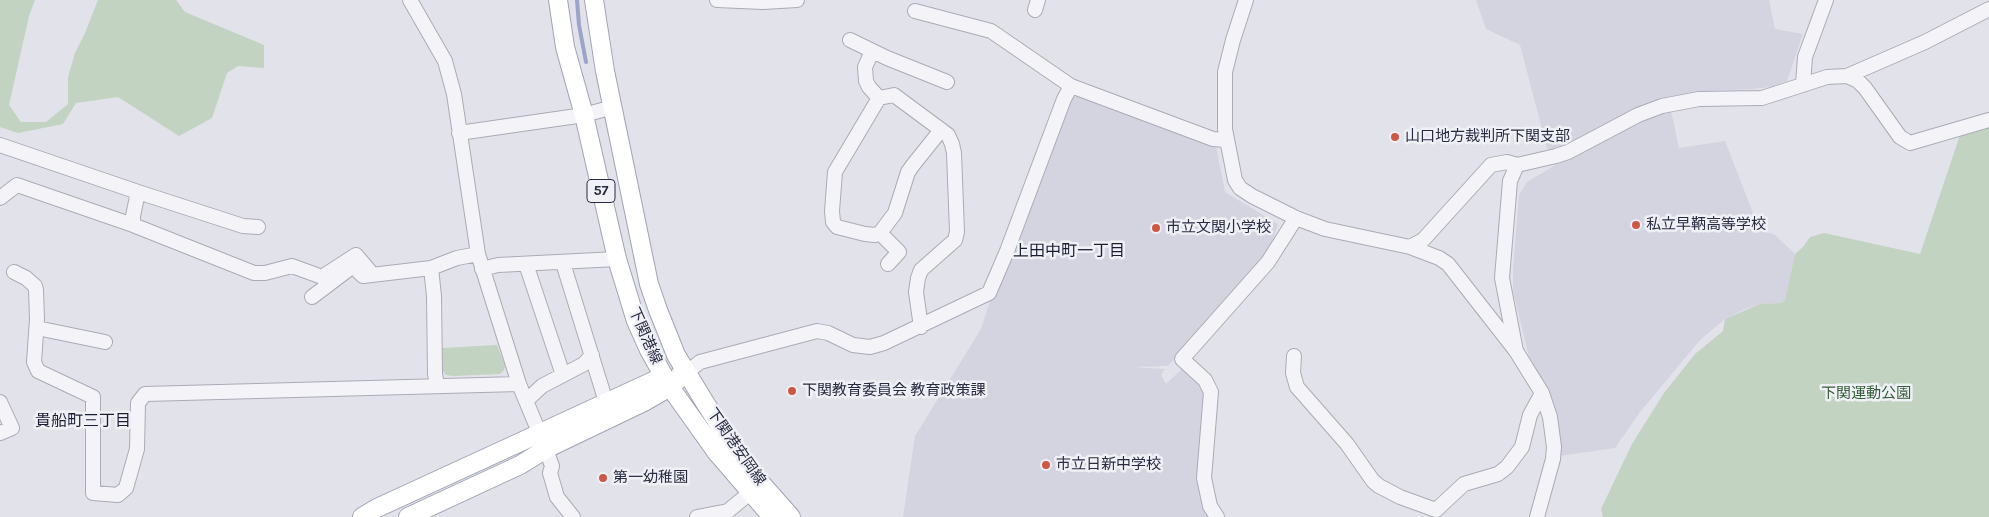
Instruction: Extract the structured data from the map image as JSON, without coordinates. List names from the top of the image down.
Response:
{
  "streets": {
    "main road": ["57", "下関港線", "下関港安岡線"]
  },
  "crossings": [
    ["下関港線", "下関港安岡線"]
  ],
  "districts": ["上田中町一丁目", "貴船町三丁目"],
  "parks": ["下関運動公園"],
  "places": [
    "山口地方裁判所下関支部",
    "私立早鞆高等学校",
    "市立文関小学校",
    "下関教育委員会 教育政策課",
    "市立日新中学校",
    "第一幼稚園"
  ]
}
